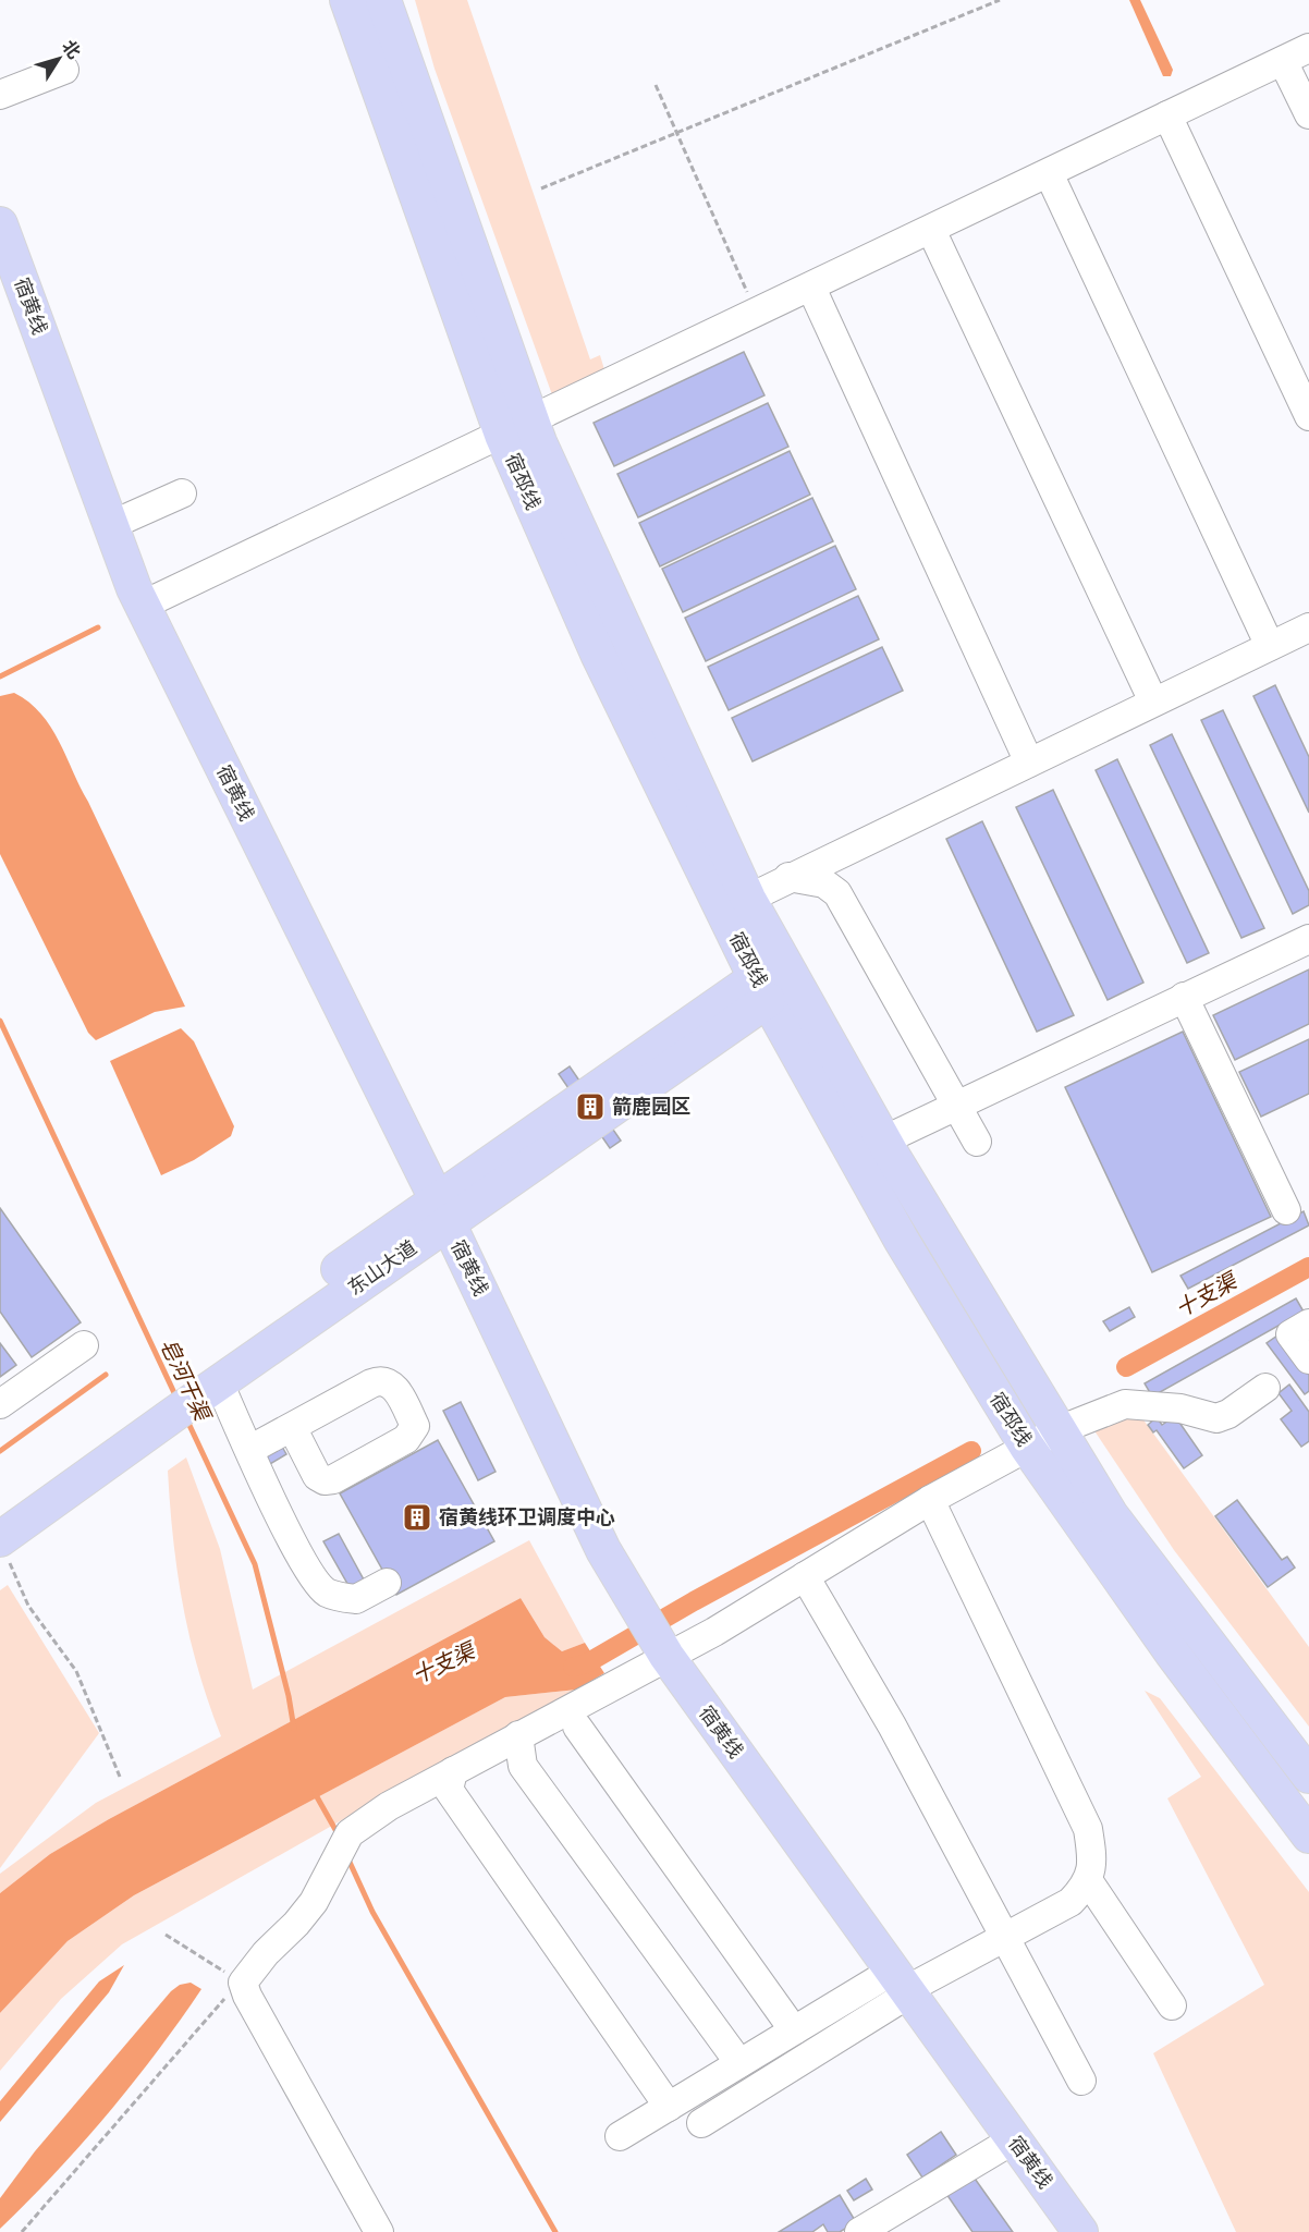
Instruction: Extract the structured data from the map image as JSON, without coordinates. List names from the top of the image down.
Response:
{
  "streets": {
    "main road": ["宿黄线", "宿邳线", "东山大道"]
  },
  "crossings": [
    ["宿黄线", "东山大道"],
    ["宿邳线", "东山大道"]
  ],
  "water": ["十支渠", "皂河干渠"],
  "places": {
    "building": ["箭鹿园区", "宿黄线环卫调度中心"]
  },
  "north": "top right"
}
